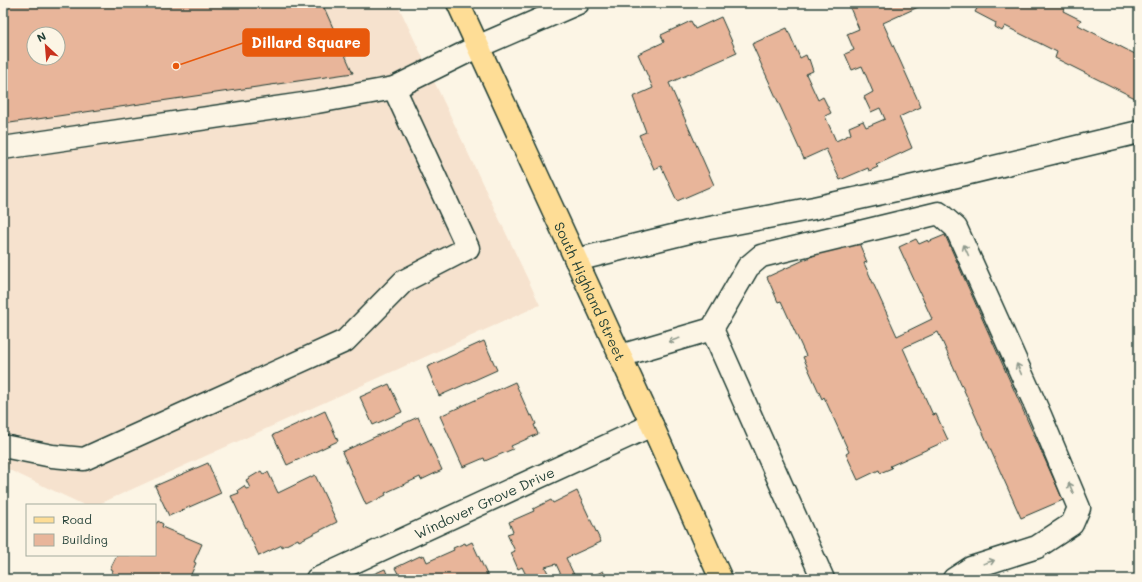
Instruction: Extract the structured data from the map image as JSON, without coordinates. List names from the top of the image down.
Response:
{
  "streets": {
    "main road": ["South Highland Street"],
    "street": ["Windover Grove Drive"]
  },
  "crossings": [
    ["South Highland Street", "Windover Grove Drive"]
  ],
  "places": ["Dillard Square"],
  "legend": ["Road", "Building"],
  "north": "top left"
}
